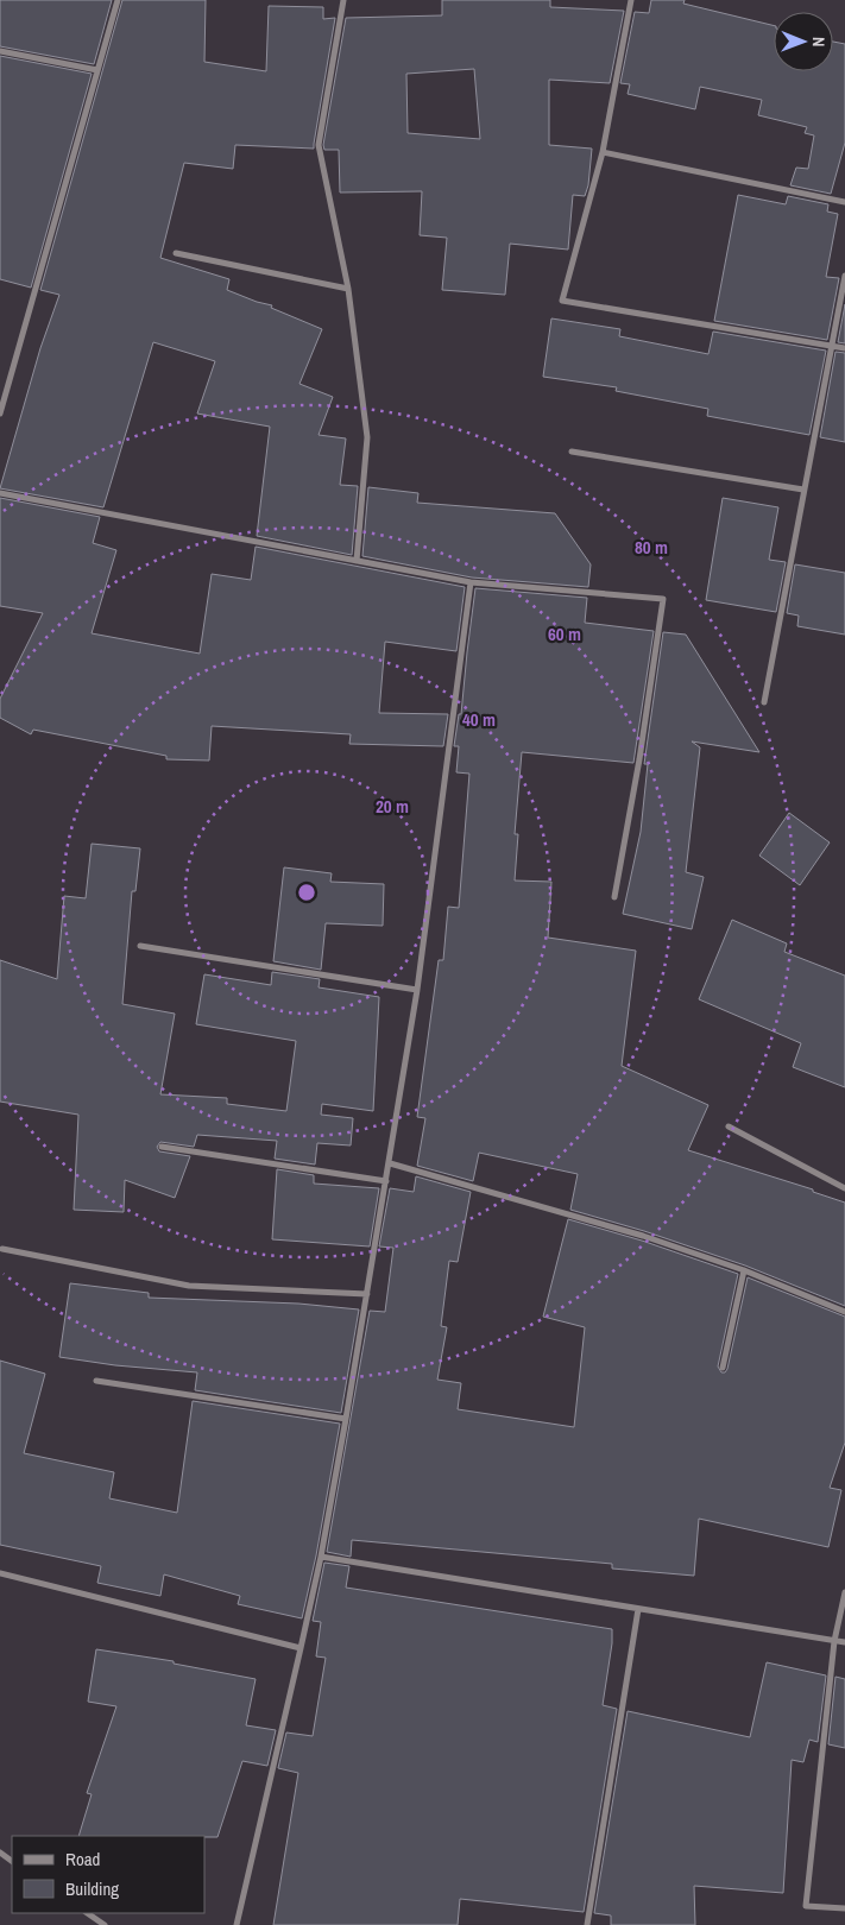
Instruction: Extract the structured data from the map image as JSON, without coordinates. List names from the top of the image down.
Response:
{
  "legend": ["Road", "Building"],
  "north": "right",
  "rings": [
    "80 m",
    "60 m",
    "40 m",
    "20 m"
  ]
}
